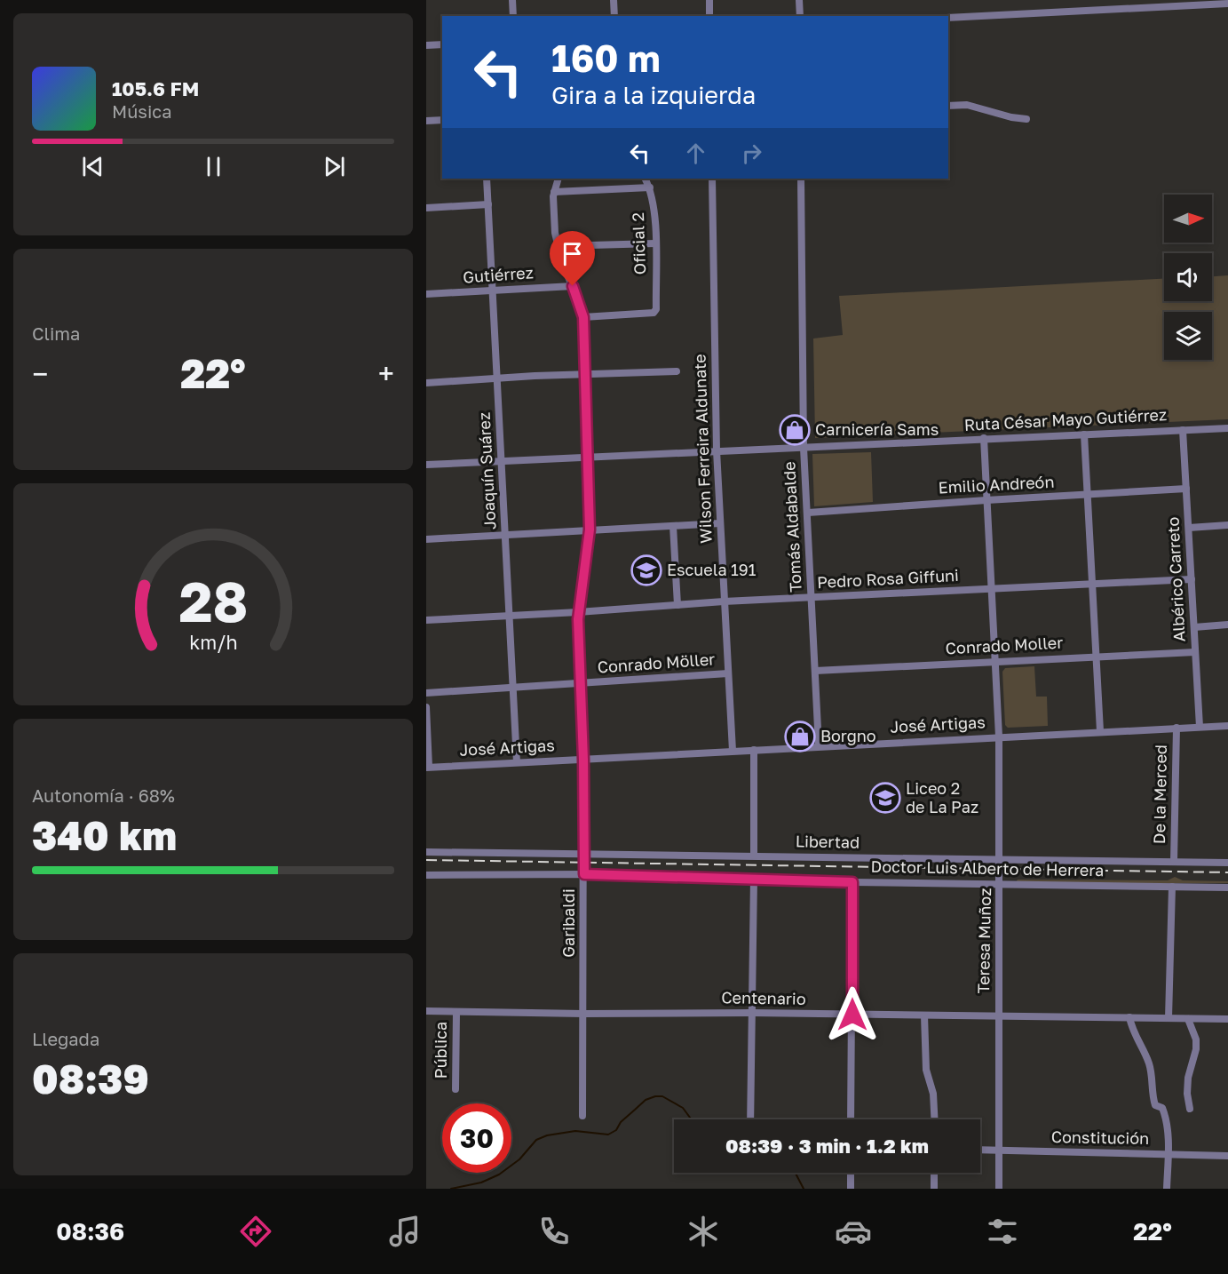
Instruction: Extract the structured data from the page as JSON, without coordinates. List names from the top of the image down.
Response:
{
  "streets": {
    "street": [
      "Oficial 2",
      "Gutiérrez",
      "Ruta César Mayo Gutiérrez",
      "Wilson Ferreira Aldunate",
      "Joaquín Suárez",
      "Emilio Andreón",
      "Tomás Aldabalde",
      "Pedro Rosa Giffuni",
      "Albérico Carreto",
      "Conrado Moller",
      "Conrado Möller",
      "José Artigas",
      "De la Merced",
      "Libertad",
      "Doctor Luis Alberto de Herrera",
      "Garibaldi",
      "Teresa Muñoz",
      "Centenario",
      "Pública",
      "Constitución"
    ]
  },
  "crossings": [
    ["Oficial 2", "Garibaldi"],
    ["Gutiérrez", "Joaquín Suárez"],
    ["Gutiérrez", "Garibaldi"],
    ["Ruta César Mayo Gutiérrez", "Wilson Ferreira Aldunate"],
    ["Ruta César Mayo Gutiérrez", "Joaquín Suárez"],
    ["Ruta César Mayo Gutiérrez", "Tomás Aldabalde"],
    ["Ruta César Mayo Gutiérrez", "Albérico Carreto"],
    ["Ruta César Mayo Gutiérrez", "Garibaldi"],
    ["Ruta César Mayo Gutiérrez", "Teresa Muñoz"],
    ["Wilson Ferreira Aldunate", "Pedro Rosa Giffuni"],
    ["Wilson Ferreira Aldunate", "Conrado Möller"],
    ["Wilson Ferreira Aldunate", "José Artigas"],
    ["Joaquín Suárez", "Pedro Rosa Giffuni"],
    ["Joaquín Suárez", "Conrado Möller"],
    ["Joaquín Suárez", "José Artigas"],
    ["Emilio Andreón", "Tomás Aldabalde"],
    ["Emilio Andreón", "Albérico Carreto"],
    ["Emilio Andreón", "Teresa Muñoz"],
    ["Tomás Aldabalde", "Pedro Rosa Giffuni"],
    ["Tomás Aldabalde", "Conrado Moller"],
    ["Tomás Aldabalde", "José Artigas"],
    ["Pedro Rosa Giffuni", "Albérico Carreto"],
    ["Pedro Rosa Giffuni", "Garibaldi"],
    ["Pedro Rosa Giffuni", "Teresa Muñoz"],
    ["Albérico Carreto", "Conrado Moller"],
    ["Albérico Carreto", "José Artigas"],
    ["Conrado Moller", "Teresa Muñoz"],
    ["Conrado Möller", "Garibaldi"],
    ["José Artigas", "De la Merced"],
    ["José Artigas", "Garibaldi"],
    ["José Artigas", "Teresa Muñoz"],
    ["De la Merced", "Libertad"],
    ["Libertad", "Garibaldi"],
    ["Libertad", "Teresa Muñoz"],
    ["Doctor Luis Alberto de Herrera", "Garibaldi"],
    ["Doctor Luis Alberto de Herrera", "Teresa Muñoz"],
    ["Garibaldi", "Centenario"],
    ["Teresa Muñoz", "Centenario"],
    ["Teresa Muñoz", "Constitución"],
    ["Centenario", "Pública"]
  ],
  "places": {
    "shop": ["Carnicería Sams", "Borgno"],
    "school or university": ["Escuela 191", "Liceo 2 de La Paz"]
  },
  "north": "right",
  "page": {
    "turn": ["160 m", "Gira a la izquierda"],
    "song": ["105.6 FM", "Música"],
    "tile": [
      "Clima",
      ["Autonomía · 68%", "340 km"],
      ["Llegada", "08:39"]
    ],
    "heat": ["−", "22°", "+"],
    "limit": "30",
    "trip": "08:39 · 3 min · 1.2 km",
    "tabs": ["08:36", "22°"],
    "gauge": ["28", "km/h"]
  }
}
